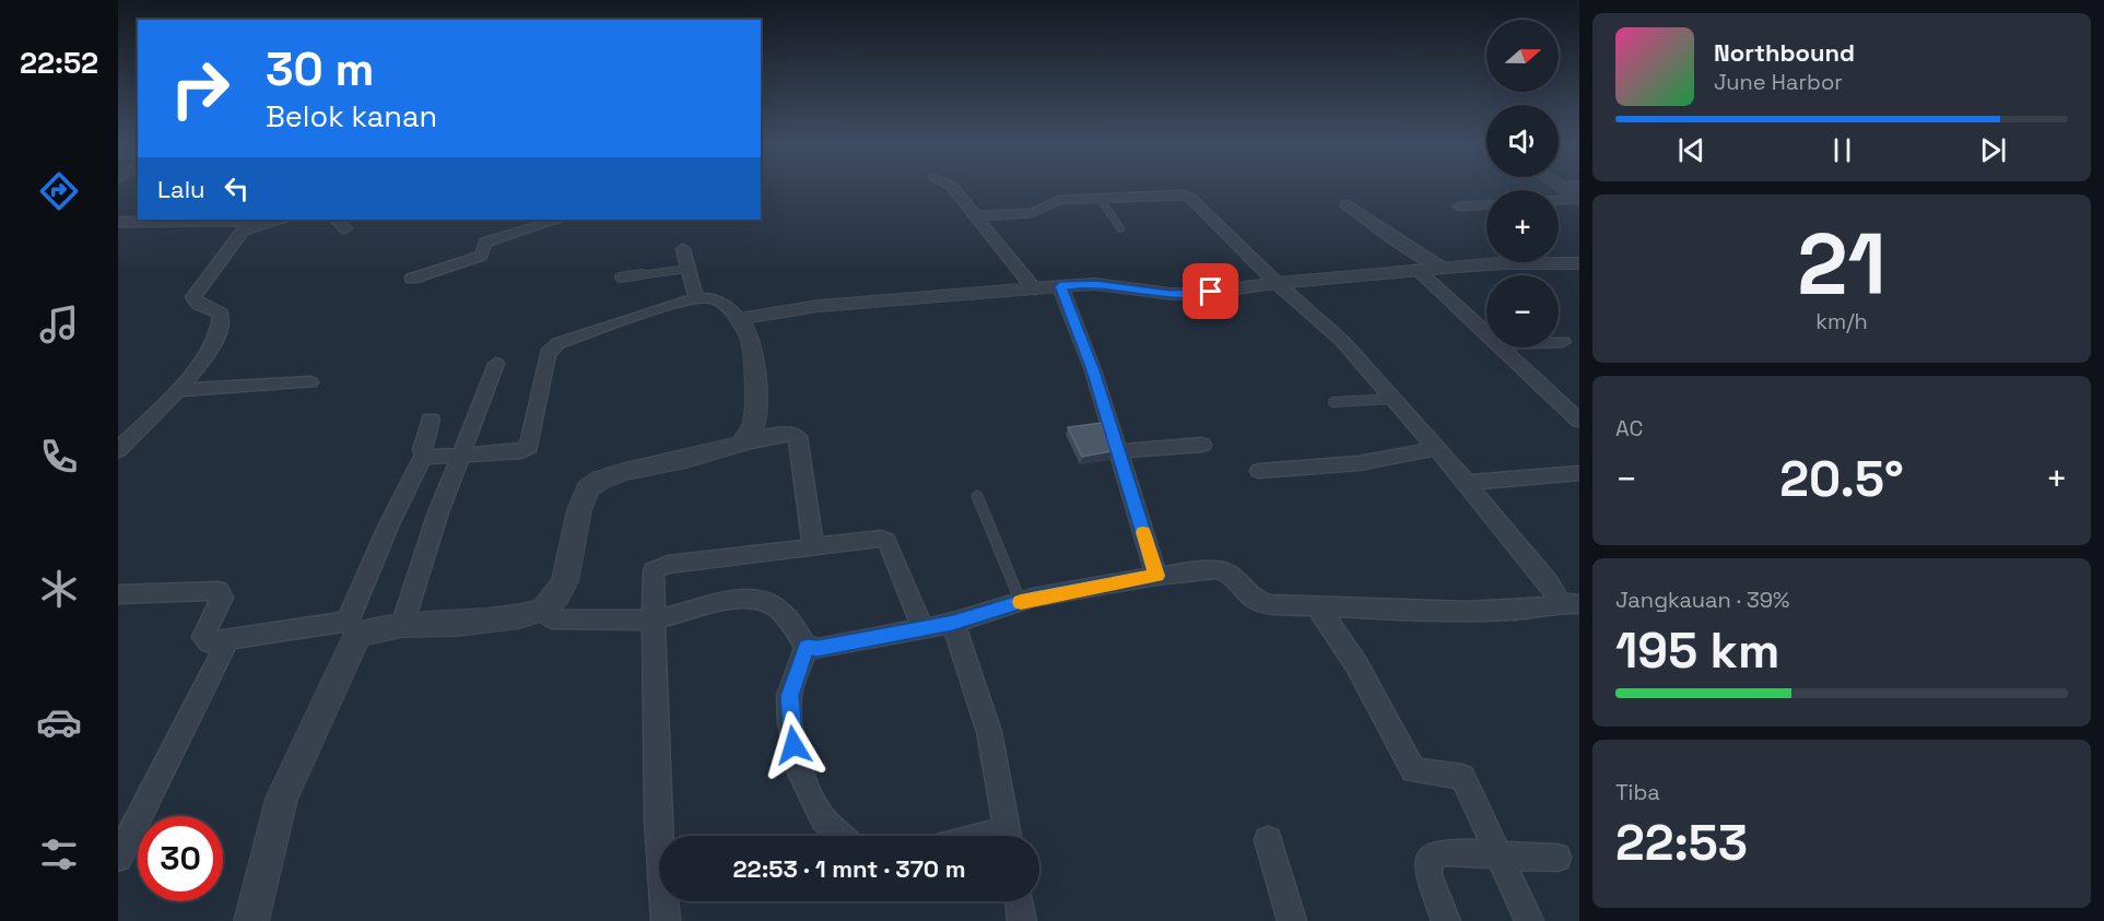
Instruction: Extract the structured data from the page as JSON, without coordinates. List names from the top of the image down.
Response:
{
  "north": "right",
  "page": {
    "tabs": "22:52",
    "map_buttons": ["+", "−"],
    "turn": ["30 m", "Belok kanan"],
    "song": ["Northbound", "June Harbor"],
    "then": "Lalu",
    "tile": [
      ["21", "km/h"],
      "AC",
      ["Jangkauan · 39%", "195 km"],
      ["Tiba", "22:53"]
    ],
    "heat": ["−", "20.5°", "+"],
    "limit": "30",
    "trip": "22:53 · 1 mnt · 370 m"
  }
}
